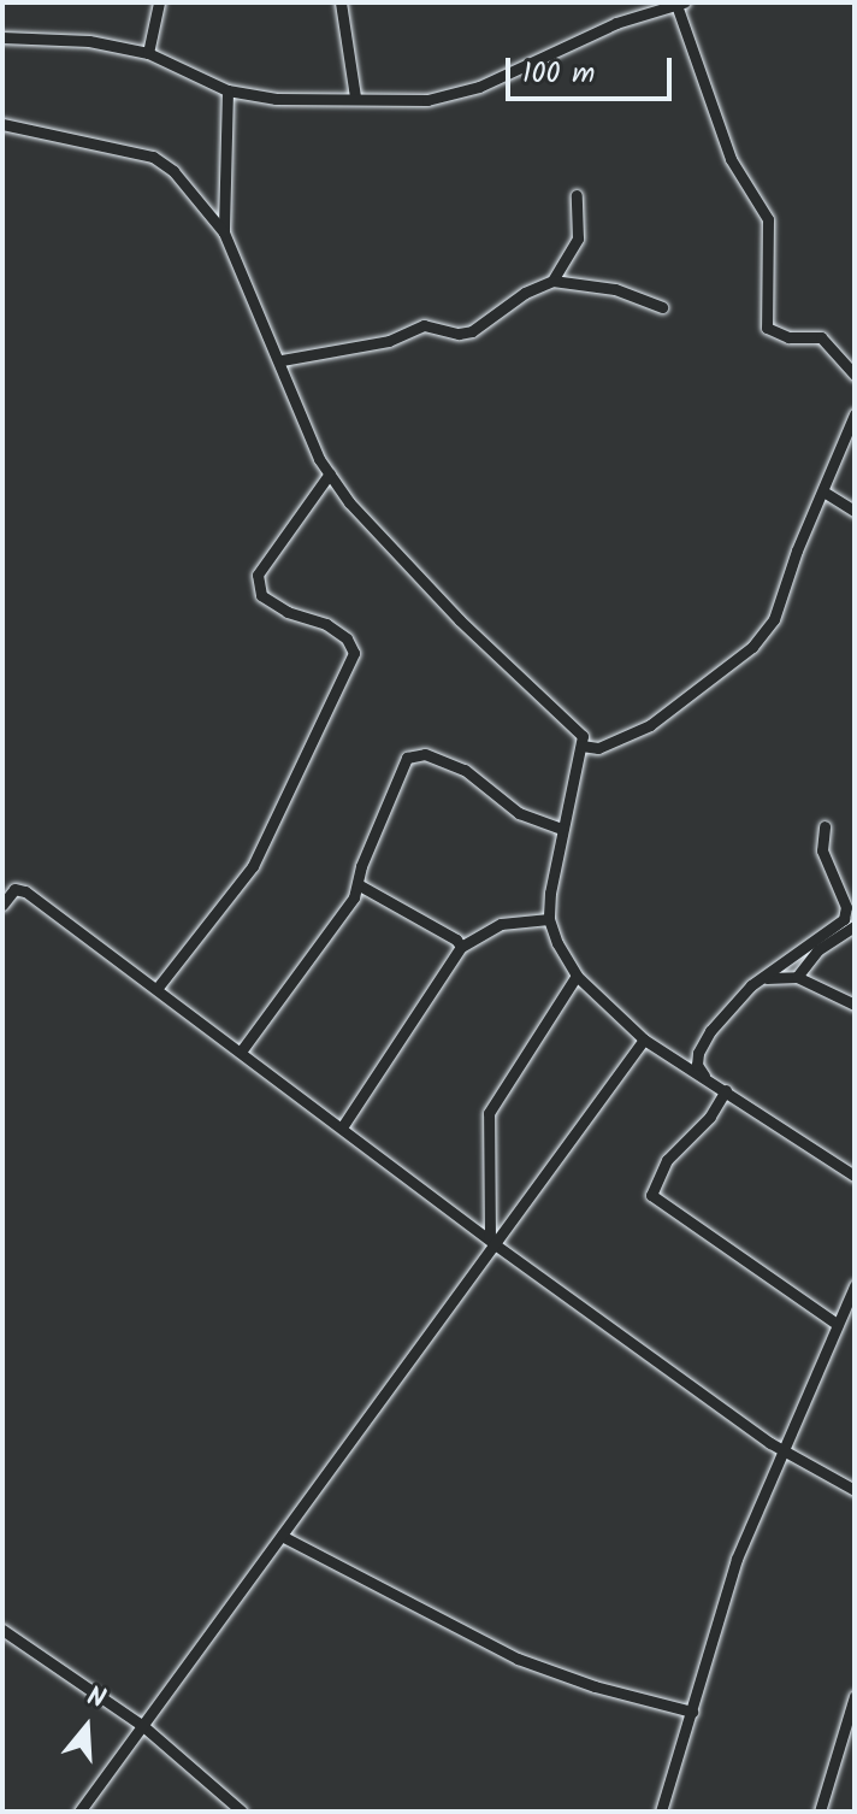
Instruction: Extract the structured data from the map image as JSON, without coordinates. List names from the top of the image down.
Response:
{
  "scale_bar": "100 m",
  "north": "top"
}
